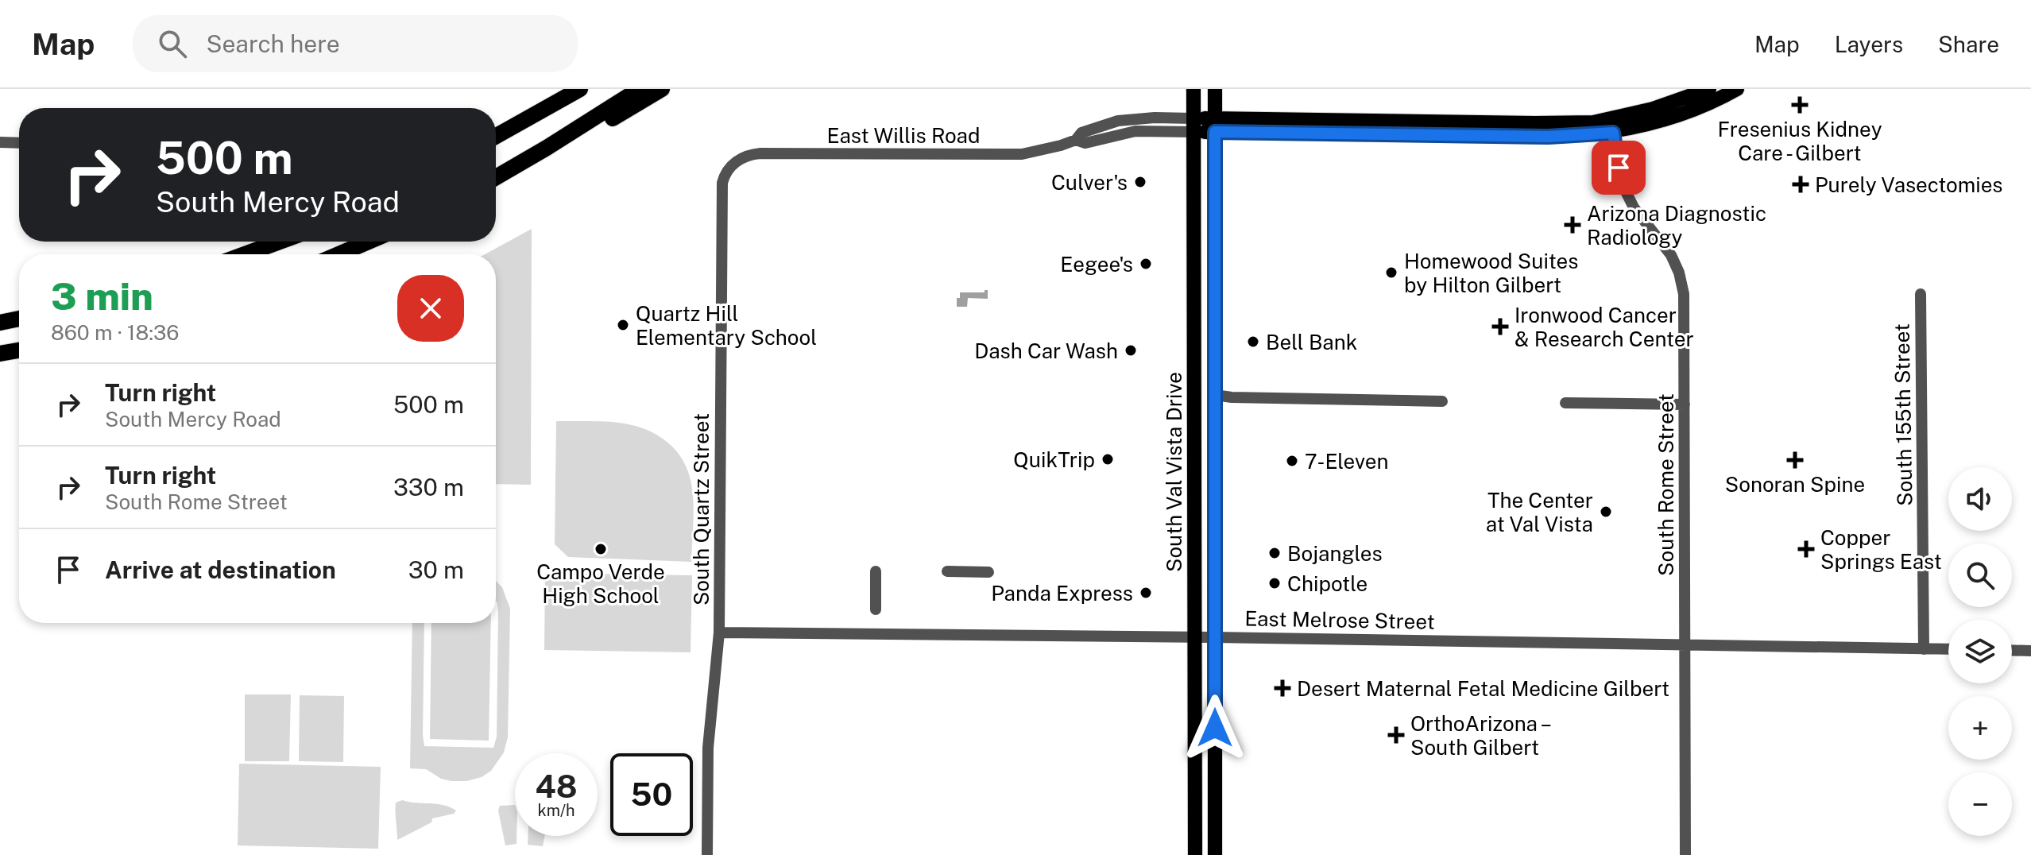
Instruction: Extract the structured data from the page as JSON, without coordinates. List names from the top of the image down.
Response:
{
  "streets": {
    "main road": ["South Val Vista Drive"],
    "street": [
      "East Willis Road",
      "South 155th Street",
      "South Rome Street",
      "South Quartz Street",
      "East Melrose Street"
    ]
  },
  "crossings": [
    ["East Willis Road", "South Val Vista Drive"],
    ["East Willis Road", "South Quartz Street"],
    ["South 155th Street", "East Melrose Street"],
    ["South Val Vista Drive", "East Melrose Street"],
    ["South Rome Street", "East Melrose Street"],
    ["South Quartz Street", "East Melrose Street"]
  ],
  "places": {
    "health": [
      "Fresenius Kidney Care - Gilbert",
      "Purely Vasectomies",
      "Arizona Diagnostic Radiology",
      "Ironwood Cancer & Research Center",
      "Sonoran Spine",
      "Copper Springs East",
      "Desert Maternal Fetal Medicine Gilbert",
      "OrthoArizona – South Gilbert"
    ],
    "other": [
      "Culver's",
      "Eegee's",
      "Homewood Suites by Hilton Gilbert",
      "Quartz Hill Elementary School",
      "Bell Bank",
      "Dash Car Wash",
      "QuikTrip",
      "7-Eleven",
      "The Center at Val Vista",
      "Campo Verde High School",
      "Bojangles",
      "Chipotle",
      "Panda Express"
    ]
  },
  "page": {
    "header": "Map",
    "search": "Search here",
    "nav": ["Map", "Layers", "Share"],
    "turn": ["500 m", "South Mercy Road"],
    "heading": ["3 min", "860 m · 18:36"],
    "list": [
      {
        "name": "Turn right",
        "note": "South Mercy Road",
        "value": "500 m"
      },
      {
        "name": "Turn right",
        "note": "South Rome Street",
        "value": "330 m"
      },
      {
        "name": "Arrive at destination",
        "value": "30 m"
      }
    ],
    "map_buttons": ["+", "−"],
    "speed": "48 km/h",
    "limit": "50"
  }
}
